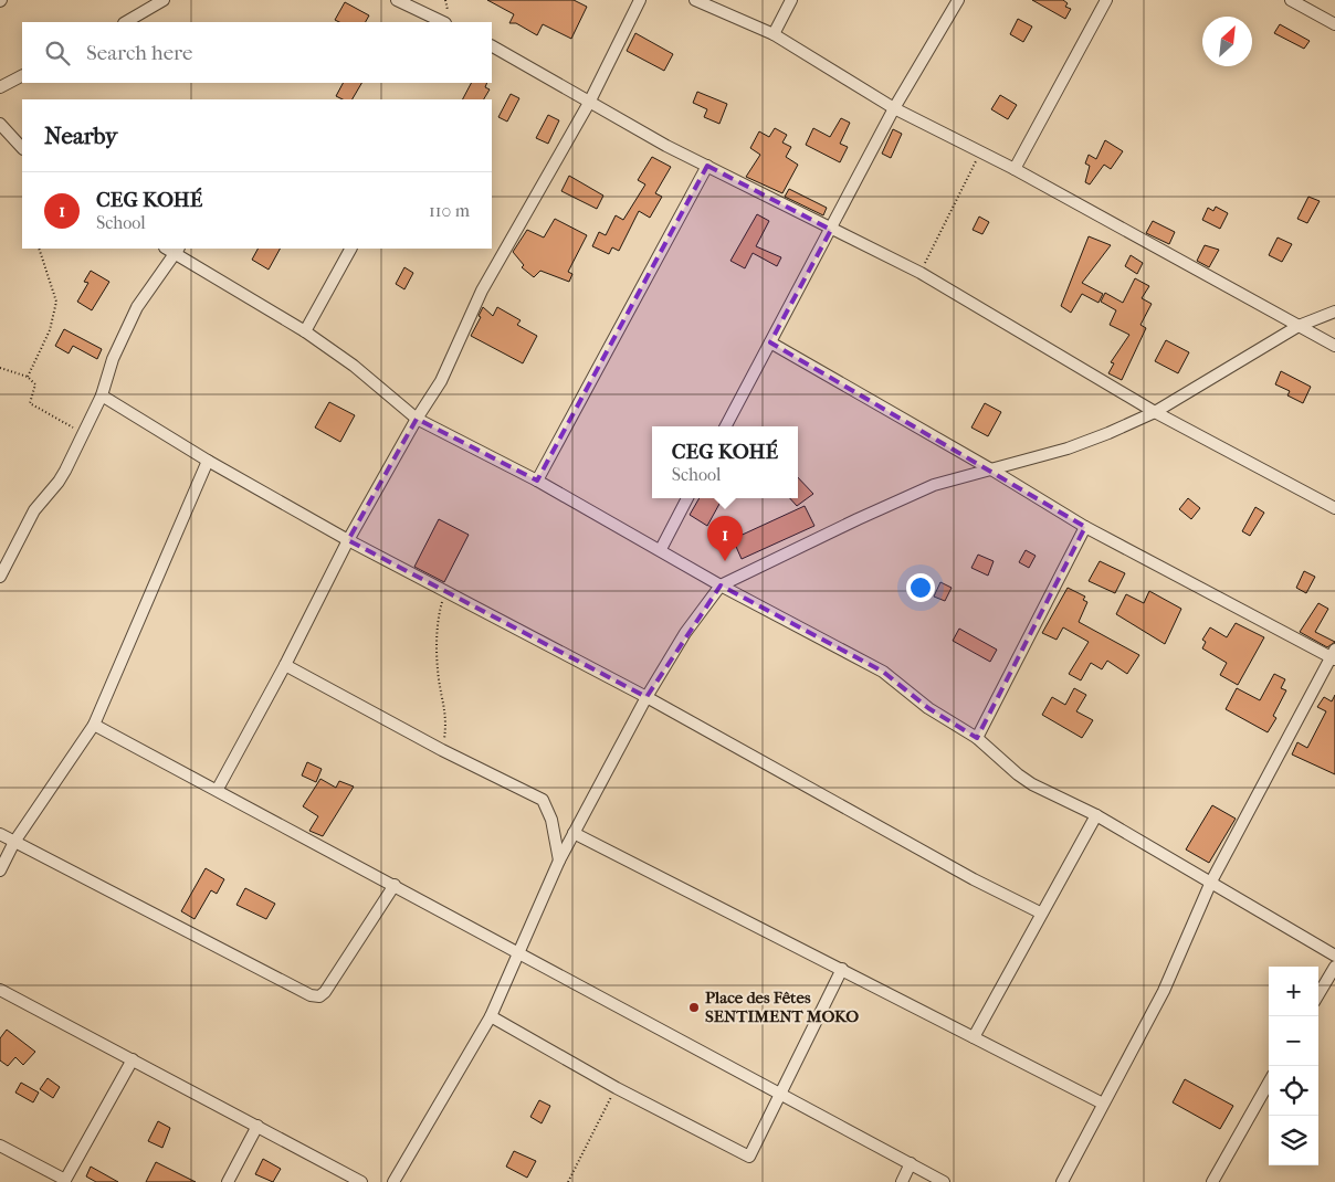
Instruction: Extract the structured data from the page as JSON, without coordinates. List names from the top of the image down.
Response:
{
  "places": ["Place des Fêtes SENTIMENT MOKO"],
  "north": "top right",
  "page": {
    "search": "Search here",
    "heading": "Nearby",
    "list": [
      {
        "mark": "1",
        "name": "CEG KOHÉ",
        "note": "School",
        "value": "110 m"
      }
    ],
    "popup": ["CEG KOHÉ", "School"],
    "pins": "1",
    "map_buttons": ["+", "−"]
  }
}
